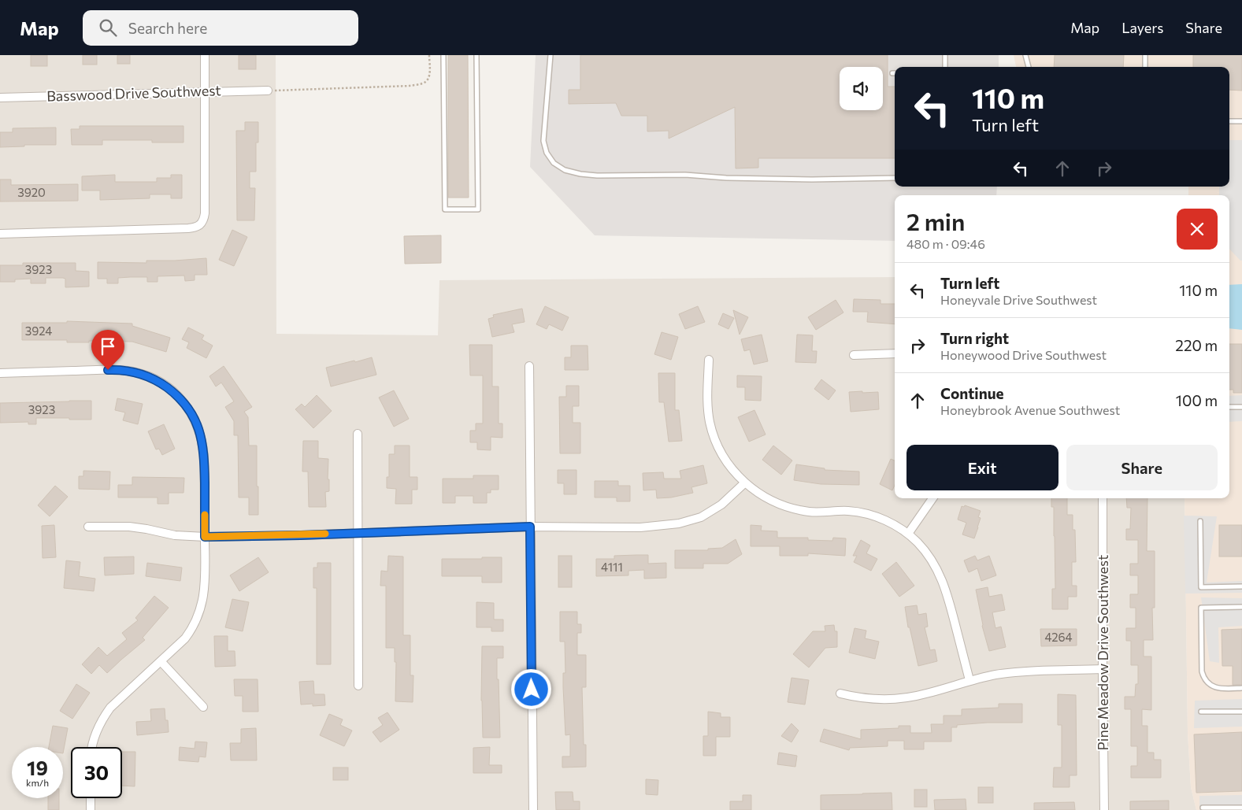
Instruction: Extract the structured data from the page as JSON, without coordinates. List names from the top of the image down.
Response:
{
  "streets": {
    "street": ["Basswood Drive Southwest", "Pine Meadow Drive Southwest"]
  },
  "house_numbers": [
    "3920",
    "3923",
    "3924",
    "3923",
    "4111",
    "4264"
  ],
  "page": {
    "header": "Map",
    "search": "Search here",
    "nav": ["Map", "Layers", "Share"],
    "turn": ["110 m", "Turn left"],
    "heading": ["2 min", "480 m · 09:46"],
    "list": [
      {
        "name": "Turn left",
        "note": "Honeyvale Drive Southwest",
        "value": "110 m"
      },
      {
        "name": "Turn right",
        "note": "Honeywood Drive Southwest",
        "value": "220 m"
      },
      {
        "name": "Continue",
        "note": "Honeybrook Avenue Southwest",
        "value": "100 m"
      }
    ],
    "buttons": ["Exit", "Share"],
    "speed": "19 km/h",
    "limit": "30"
  }
}
